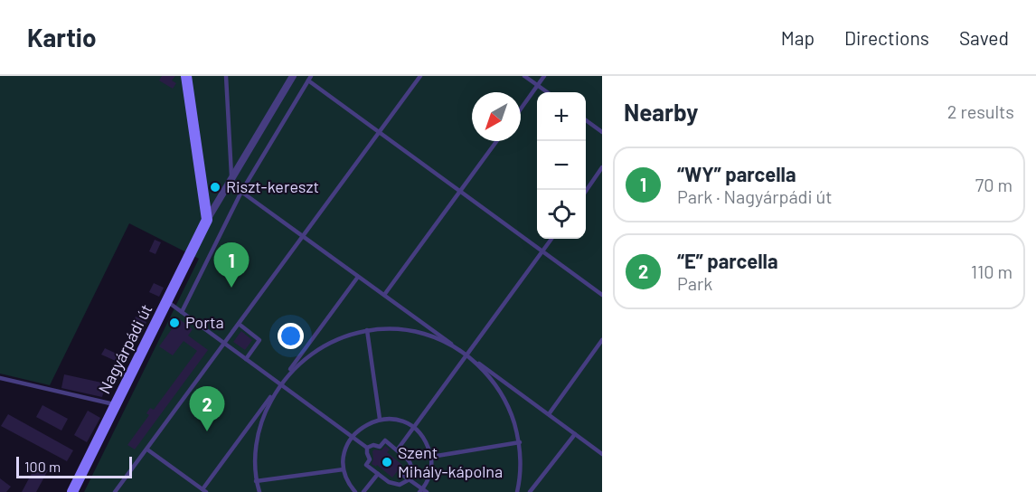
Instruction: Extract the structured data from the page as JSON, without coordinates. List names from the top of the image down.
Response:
{
  "streets": {
    "street": ["Nagyárpádi út"]
  },
  "places": ["Riszt-kereszt", "Porta", "Szent Mihály-kápolna"],
  "scale_bar": "100 m",
  "north": "bottom left",
  "page": {
    "header": "Kartio",
    "nav": ["Map", "Directions", "Saved"],
    "heading": ["Nearby", "2 results"],
    "map_buttons": ["+", "−"],
    "list": [
      {
        "mark": "1",
        "name": "“WY” parcella",
        "note": "Park · Nagyárpádi út",
        "value": "70 m"
      },
      {
        "mark": "2",
        "name": "“E” parcella",
        "note": "Park",
        "value": "110 m"
      }
    ],
    "pins": ["1", "2"],
    "scale": "100 m"
  }
}
